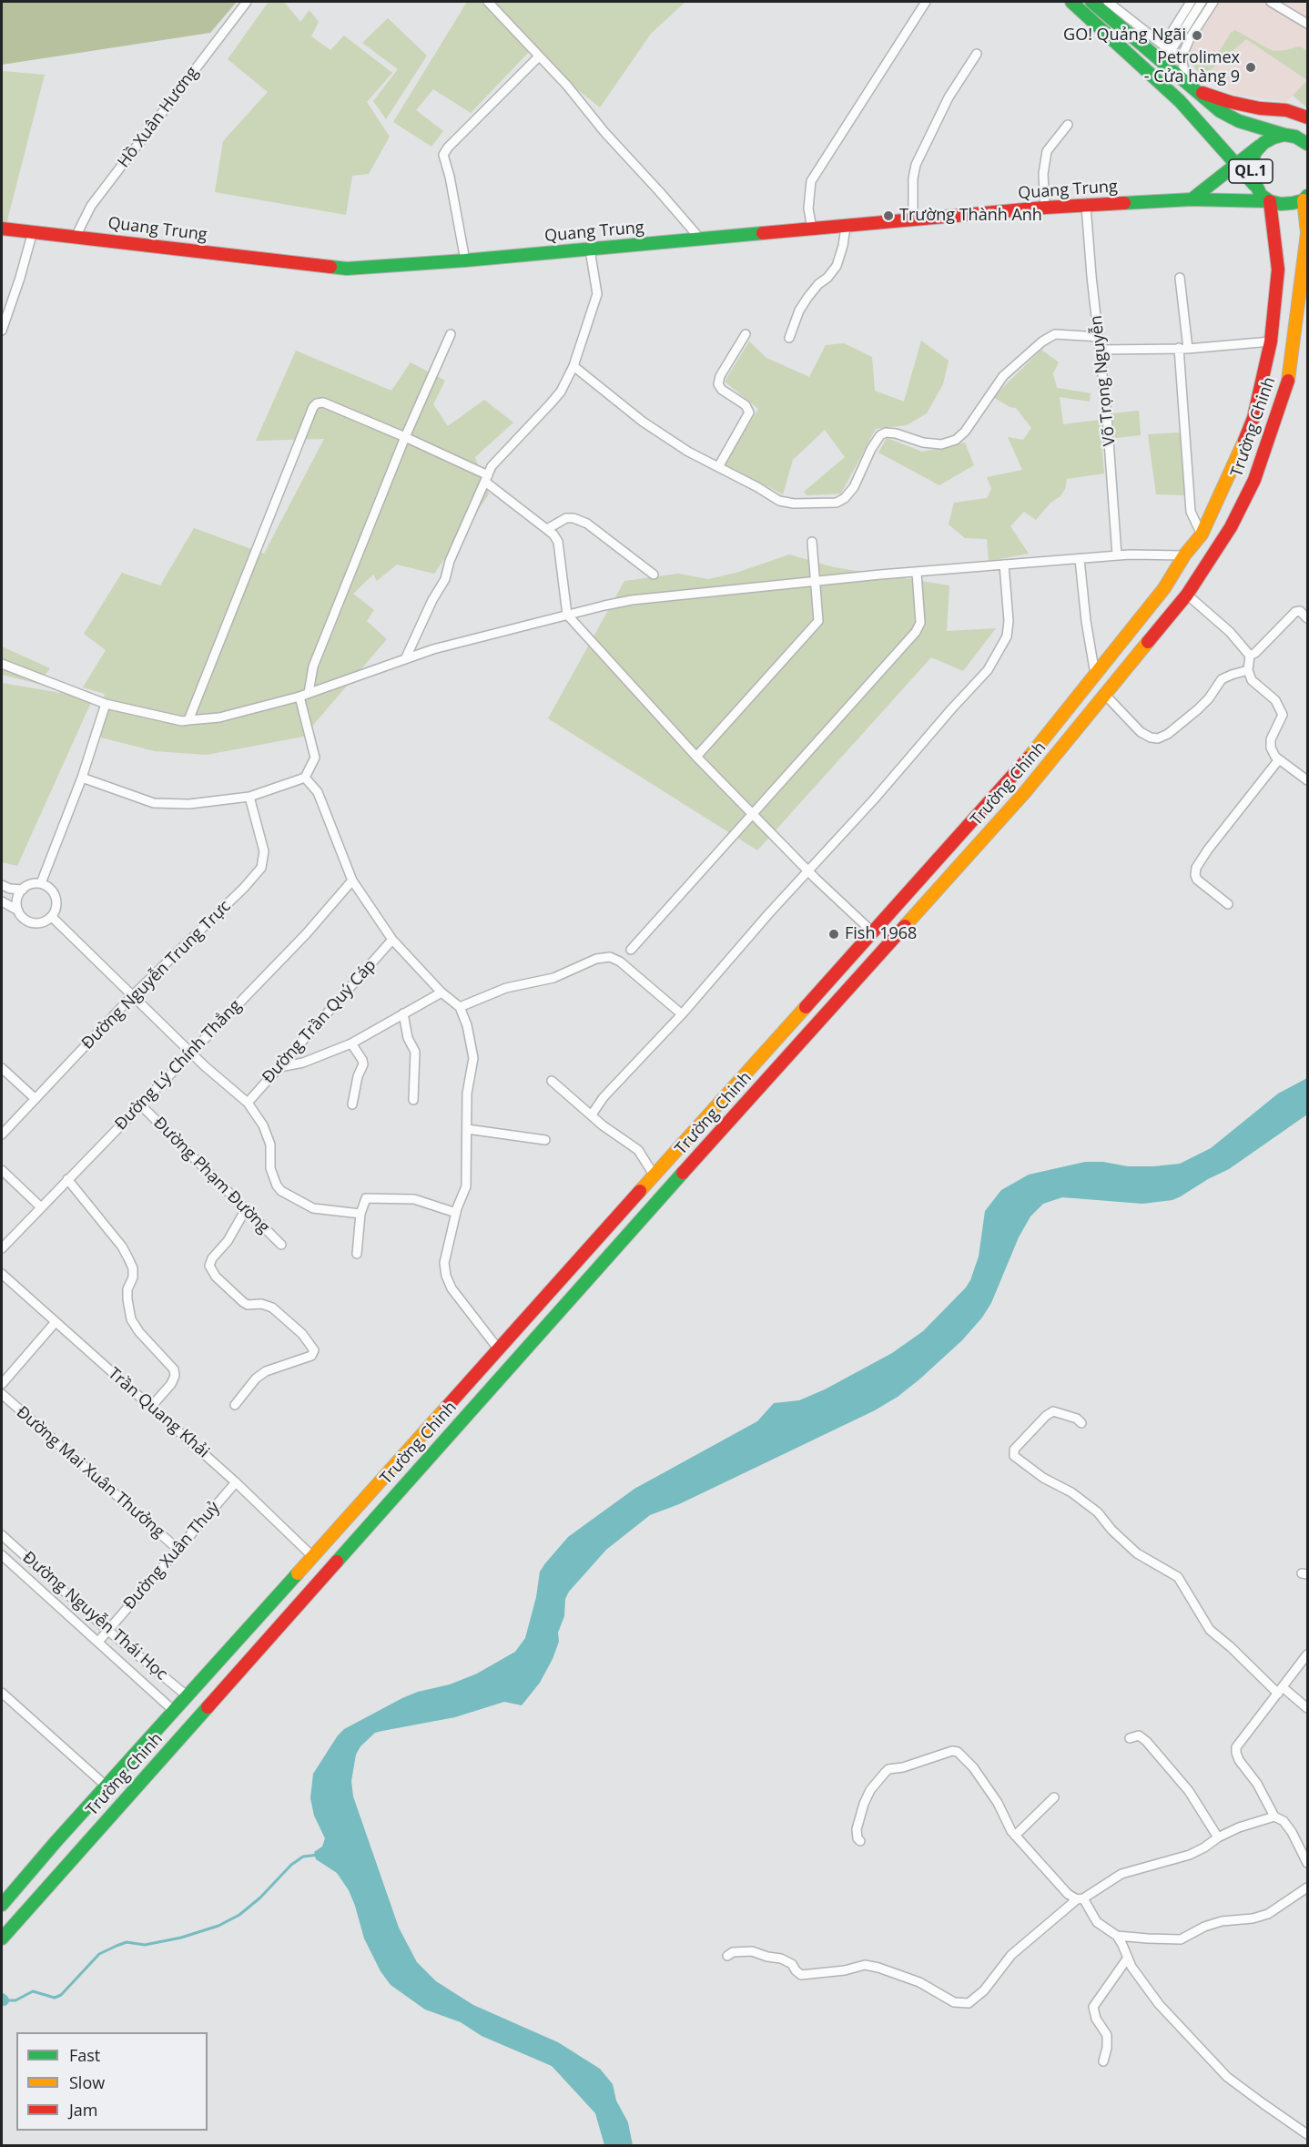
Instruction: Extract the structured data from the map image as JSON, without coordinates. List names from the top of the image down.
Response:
{
  "streets": {
    "main road": ["QL.1", "Quang Trung", "Trường Chinh"],
    "street": [
      "Hồ Xuân Hương",
      "Võ Trọng Nguyễn",
      "Đường Nguyễn Trung Trực",
      "Đường Trần Quý Cáp",
      "Đường Lý Chính Thắng",
      "Đường Phạm Đường",
      "Trần Quang Khải",
      "Đường Mai Xuân Thưởng",
      "Đường Xuân Thuỷ",
      "Đường Nguyễn Thái Học"
    ]
  },
  "crossings": [
    ["Hồ Xuân Hương", "Quang Trung"],
    ["QL.1", "Quang Trung"],
    ["QL.1", "Trường Chinh"],
    ["Quang Trung", "Võ Trọng Nguyễn"],
    ["Quang Trung", "Trường Chinh"],
    ["Trường Chinh", "Trần Quang Khải"],
    ["Trường Chinh", "Đường Nguyễn Thái Học"],
    ["Đường Lý Chính Thắng", "Đường Phạm Đường"],
    ["Trần Quang Khải", "Đường Xuân Thuỷ"],
    ["Đường Mai Xuân Thưởng", "Đường Xuân Thuỷ"],
    ["Đường Xuân Thuỷ", "Đường Nguyễn Thái Học"]
  ],
  "places": [
    "GO! Quảng Ngãi",
    "Petrolimex - Cửa hàng 9",
    "Trường Thành Anh",
    "Fish 1968"
  ],
  "legend": ["Fast", "Slow", "Jam"]
}
